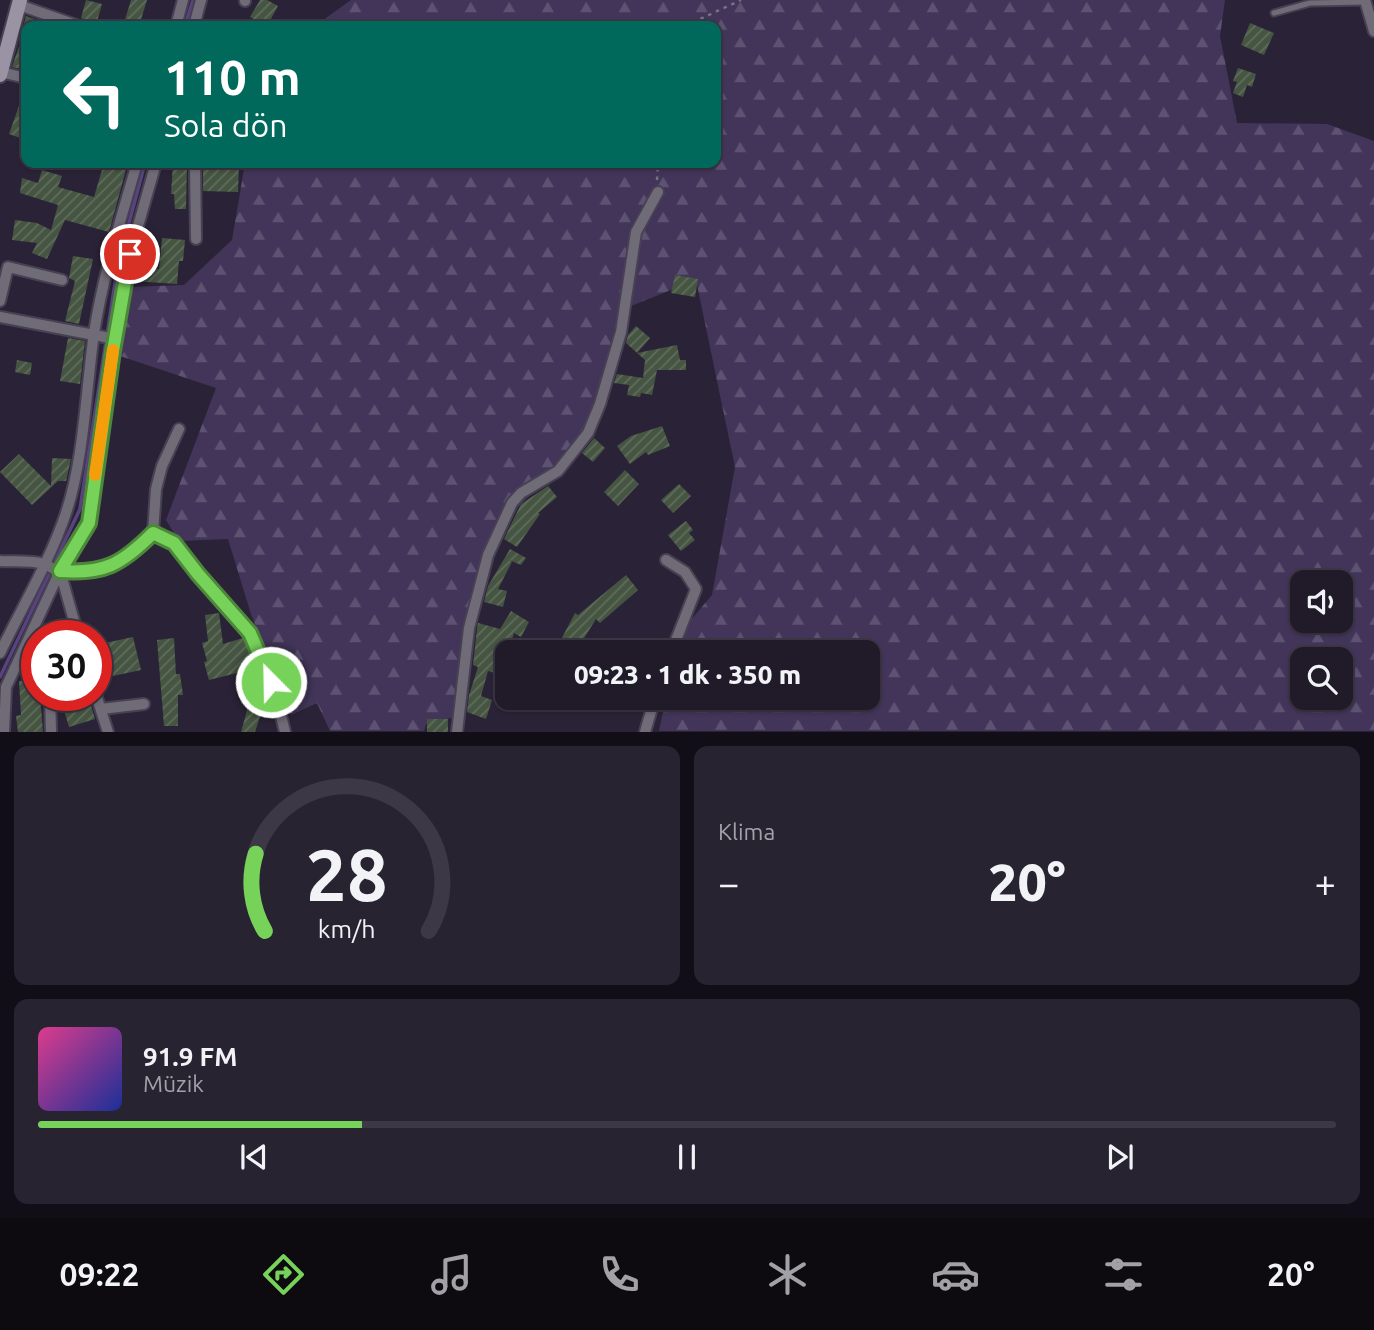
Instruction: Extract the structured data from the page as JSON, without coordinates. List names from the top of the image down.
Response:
{
  "page": {
    "turn": ["110 m", "Sola dön"],
    "limit": "30",
    "trip": "09:23 · 1 dk · 350 m",
    "tile": "Klima",
    "heat": ["−", "20°", "+"],
    "song": ["91.9 FM", "Müzik"],
    "tabs": ["09:22", "20°"],
    "gauge": ["28", "km/h"]
  }
}
